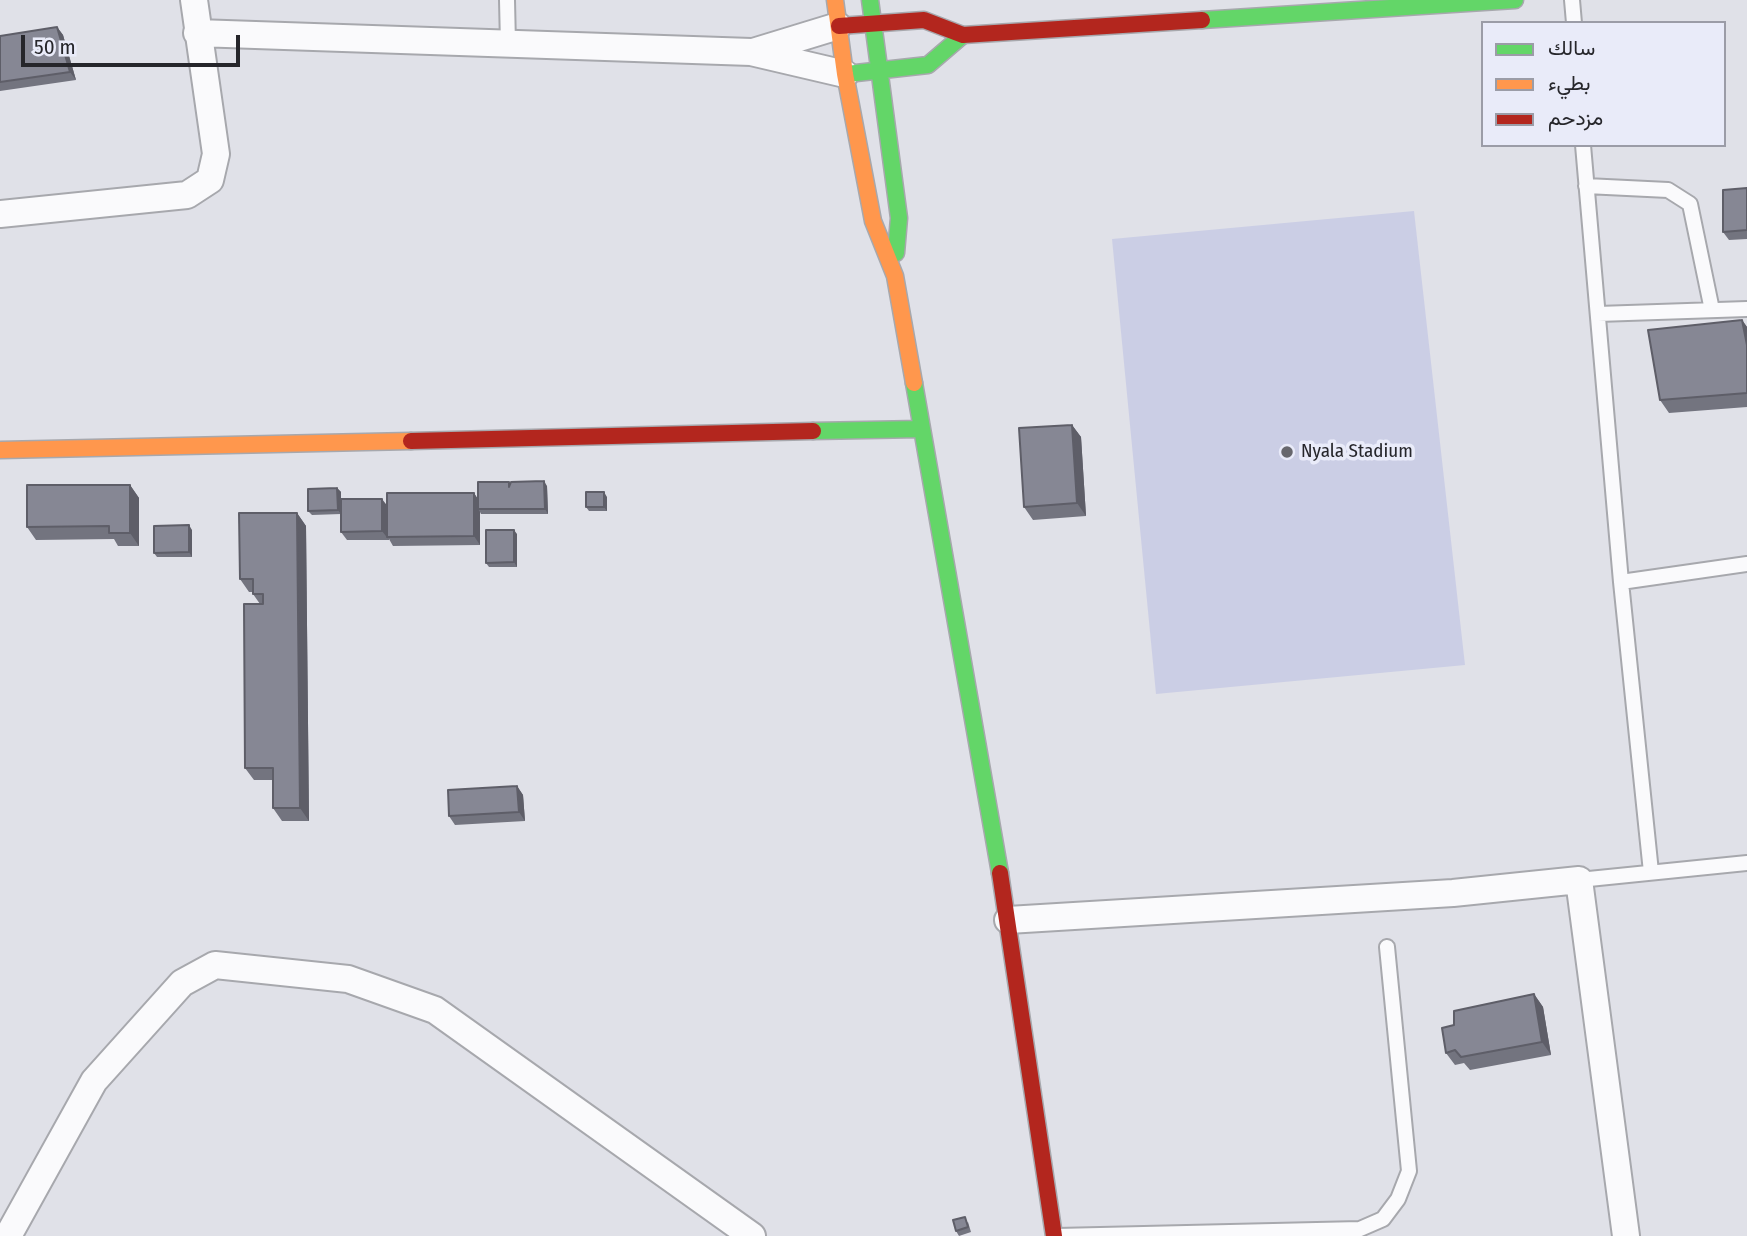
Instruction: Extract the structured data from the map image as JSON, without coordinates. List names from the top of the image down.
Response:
{
  "places": ["Nyala Stadium"],
  "legend": ["سالك", "بطيء", "مزدحم"],
  "scale_bar": "50 m"
}
